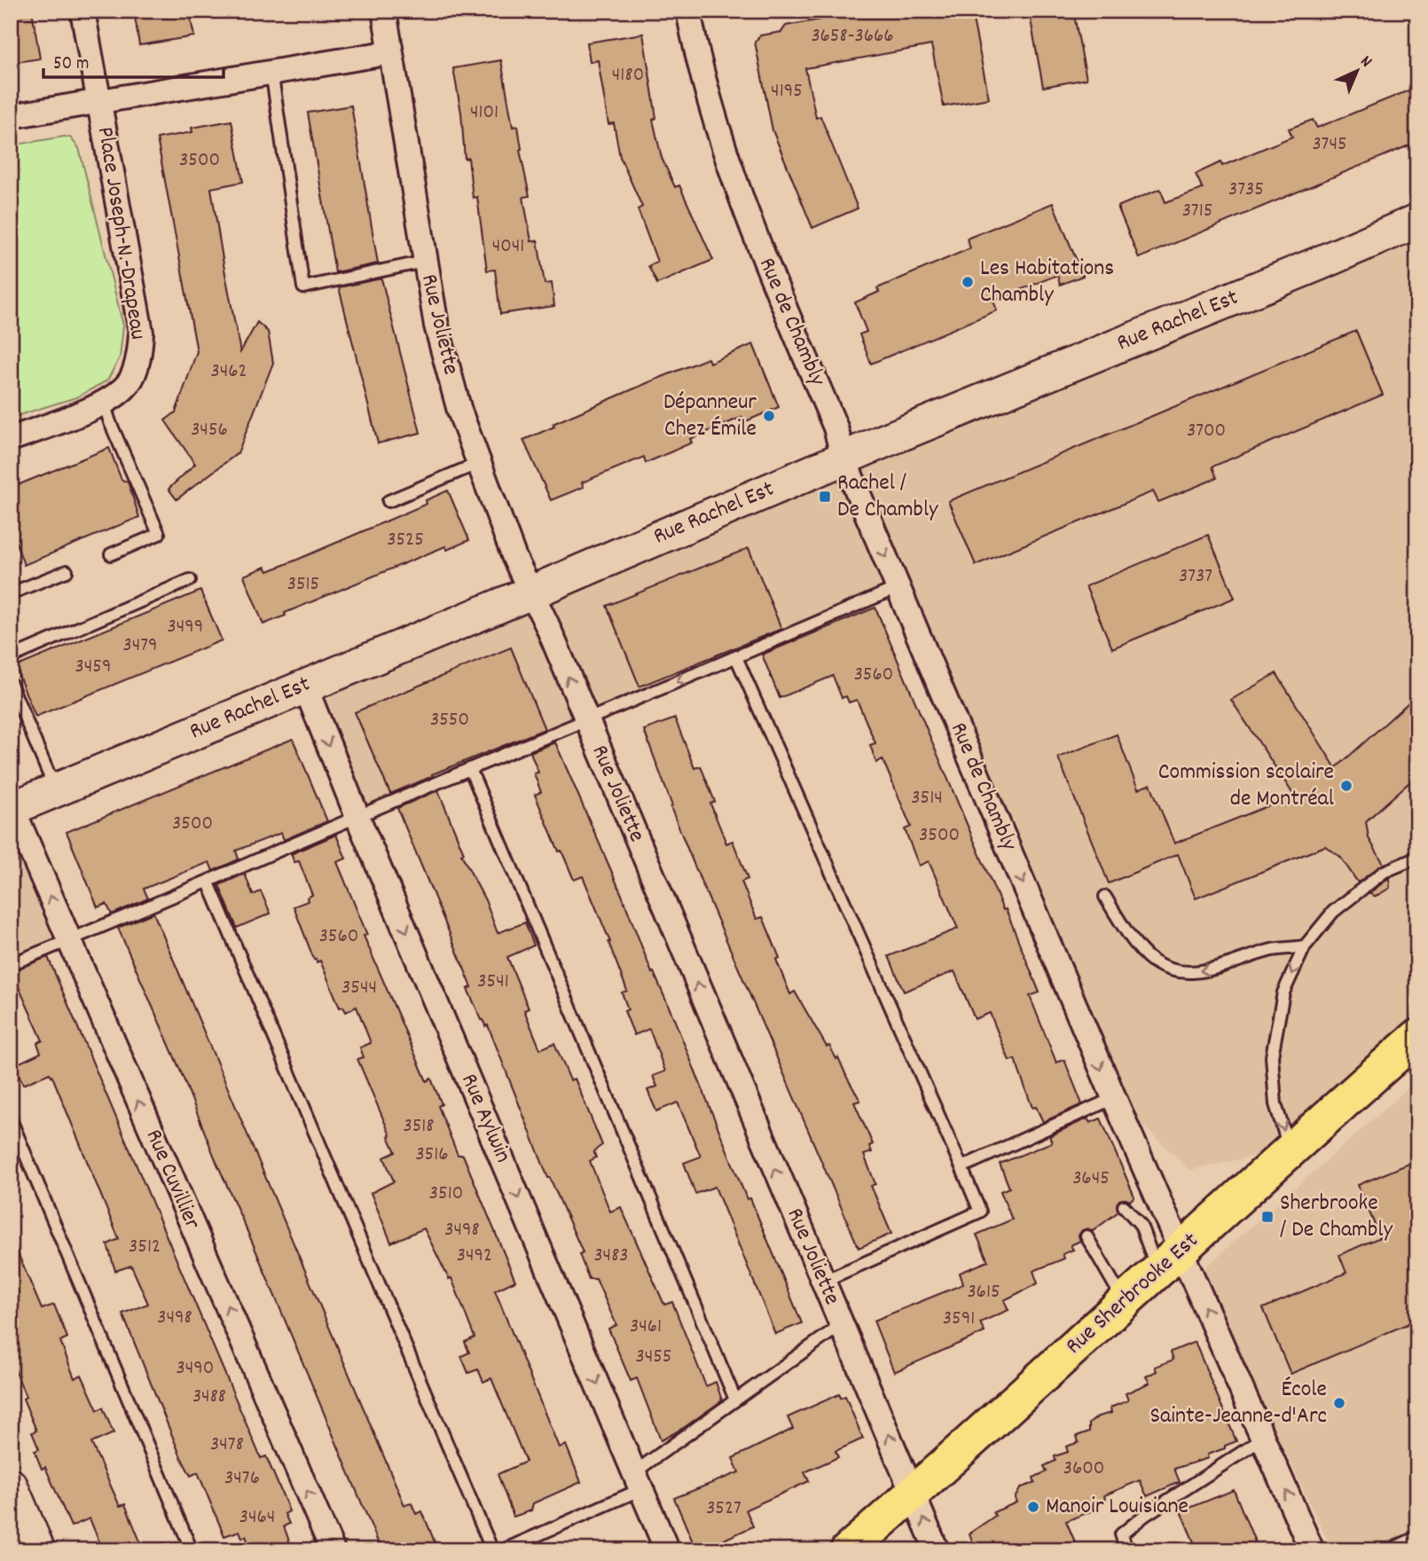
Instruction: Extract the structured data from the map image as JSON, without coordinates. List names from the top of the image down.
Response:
{
  "streets": {
    "main road": ["Rue Rachel Est", "Rue Sherbrooke Est"],
    "street": [
      "Place Joseph-N.-Drapeau",
      "Rue de Chambly",
      "Rue Joliette",
      "Rue Aylwin",
      "Rue Cuvillier"
    ]
  },
  "crossings": [
    ["Rue Rachel Est", "Rue de Chambly"],
    ["Rue Rachel Est", "Rue Joliette"],
    ["Rue Rachel Est", "Rue Aylwin"],
    ["Rue Rachel Est", "Rue Cuvillier"],
    ["Rue de Chambly", "Rue Sherbrooke Est"],
    ["Rue Joliette", "Rue Sherbrooke Est"]
  ],
  "one_way": ["Rue Joliette", "Rue Aylwin", "Rue Cuvillier"],
  "places": {
    "other": [
      "Les Habitations Chambly",
      "Dépanneur Chez Émile",
      "Commission scolaire de Montréal",
      "École Sainte-Jeanne-d'Arc",
      "Manoir Louisiane"
    ],
    "transit": ["Rachel / De Chambly", "Sherbrooke / De Chambly"]
  },
  "house_numbers": [
    "3658-3666",
    "4180",
    "4195",
    "4101",
    "3745",
    "3500",
    "3735",
    "3715",
    "4041",
    "3462",
    "3456",
    "3700",
    "3525",
    "3737",
    "3515",
    "3499",
    "3479",
    "3459",
    "3560",
    "3550",
    "3514",
    "3500",
    "3500",
    "3560",
    "3541",
    "3544",
    "3518",
    "3516",
    "3645",
    "3510",
    "3498",
    "3512",
    "3492",
    "3483",
    "3615",
    "3498",
    "3591",
    "3461",
    "3455",
    "3490",
    "3488",
    "3478",
    "3600",
    "3476",
    "3527",
    "3464"
  ],
  "scale_bar": "50 m",
  "north": "top right"
}
